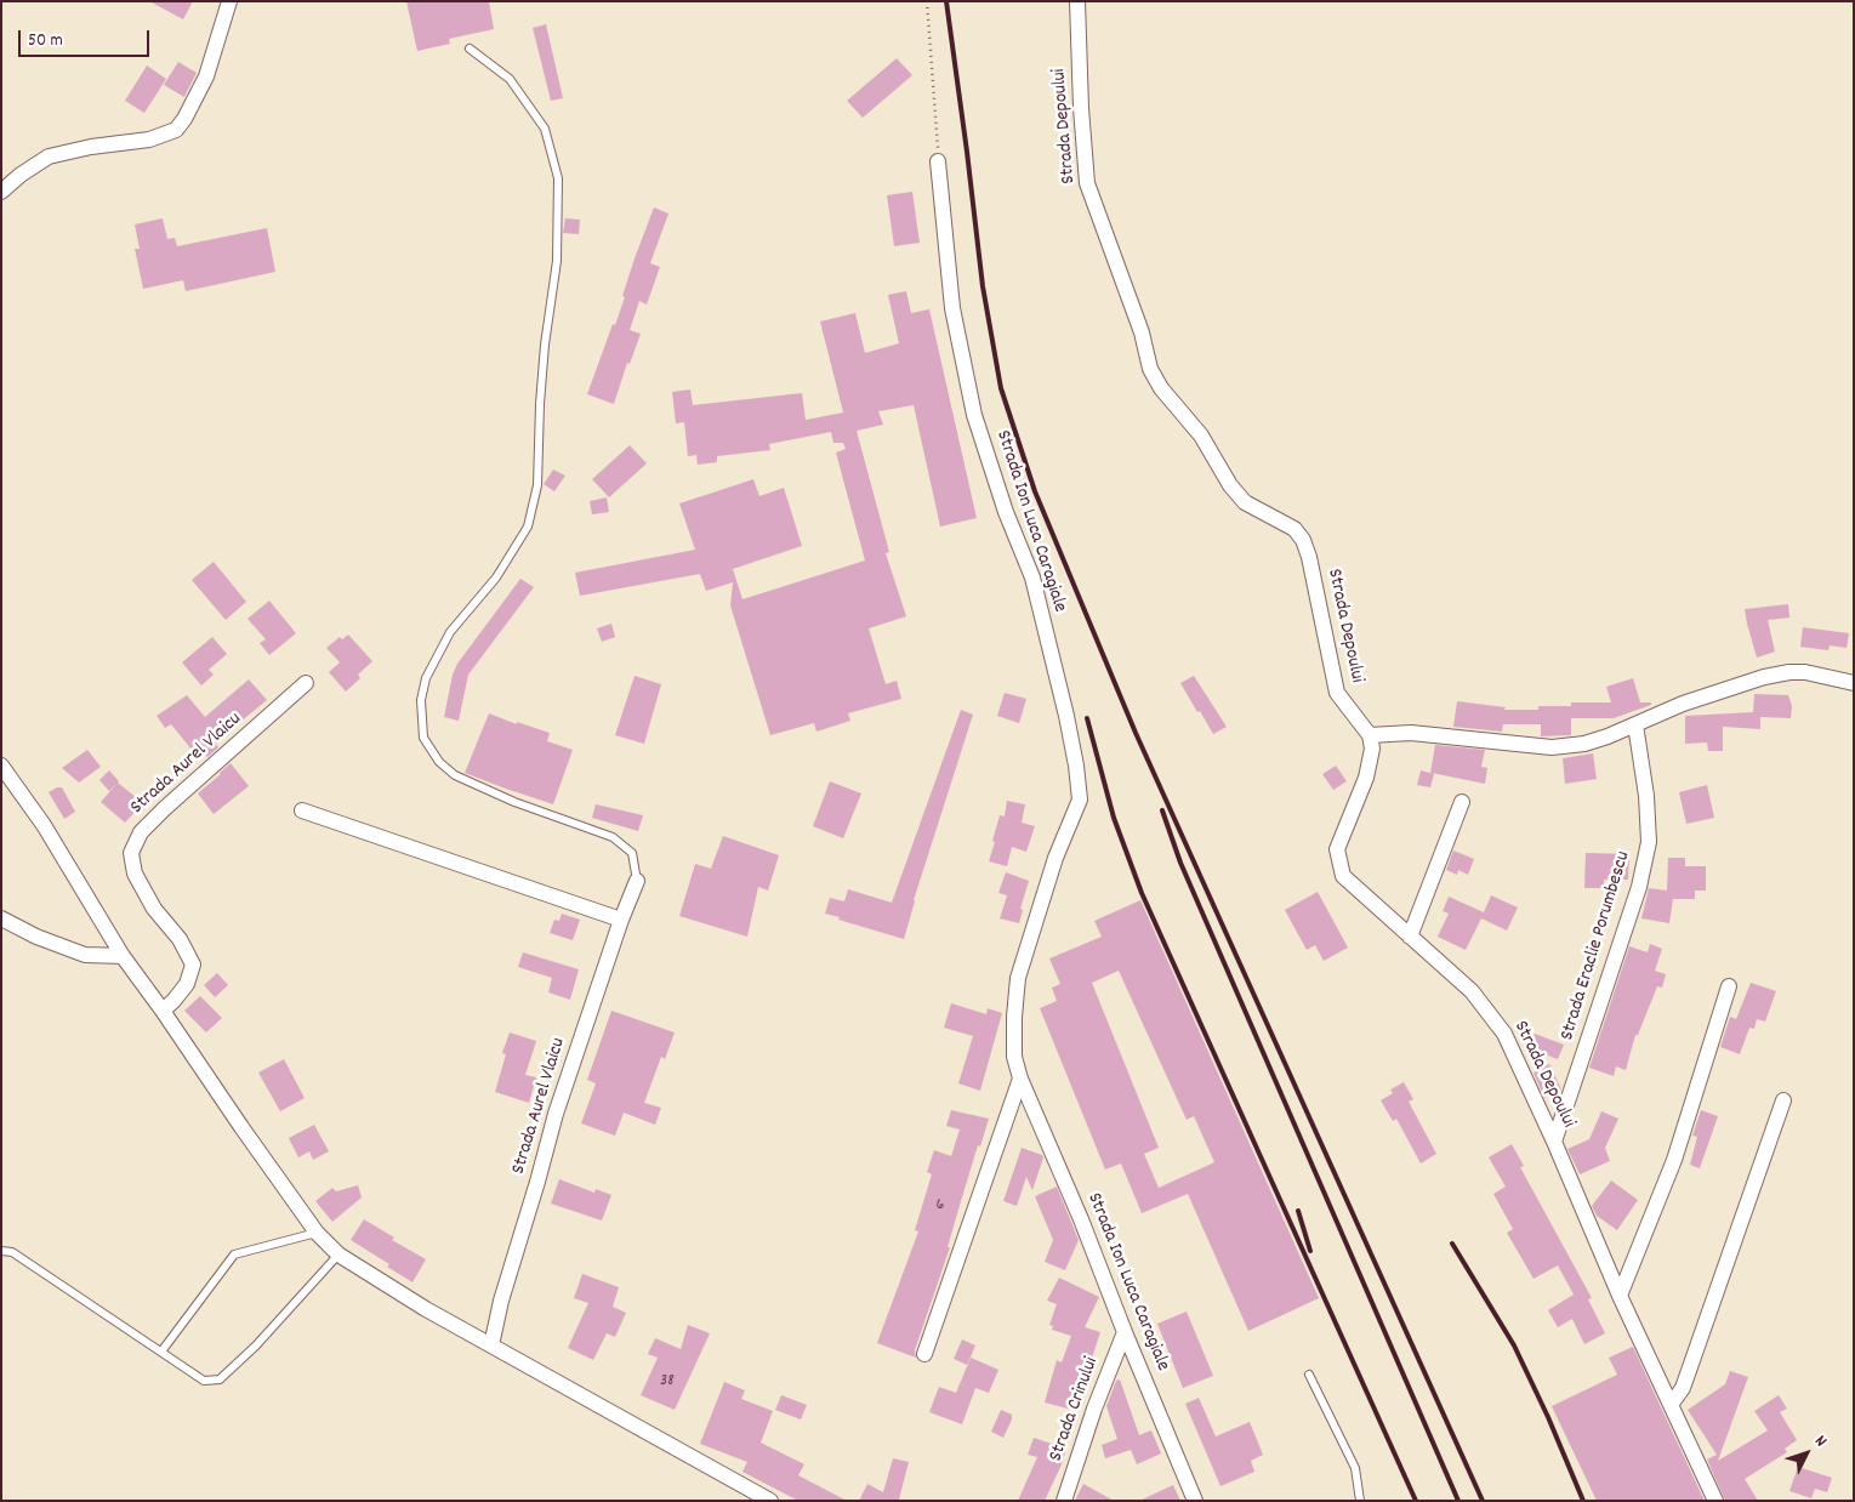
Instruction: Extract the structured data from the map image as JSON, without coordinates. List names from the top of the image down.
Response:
{
  "streets": {
    "street": [
      "Strada Depoului",
      "Strada Ion Luca Caragiale",
      "Strada Aurel Vlaicu",
      "Strada Eraclie Porumbescu",
      "Strada Crinului"
    ]
  },
  "crossings": [
    ["Strada Depoului", "Strada Eraclie Porumbescu"],
    ["Strada Ion Luca Caragiale", "Strada Crinului"]
  ],
  "house_numbers": ["6", "38"],
  "scale_bar": "50 m",
  "north": "top right"
}
